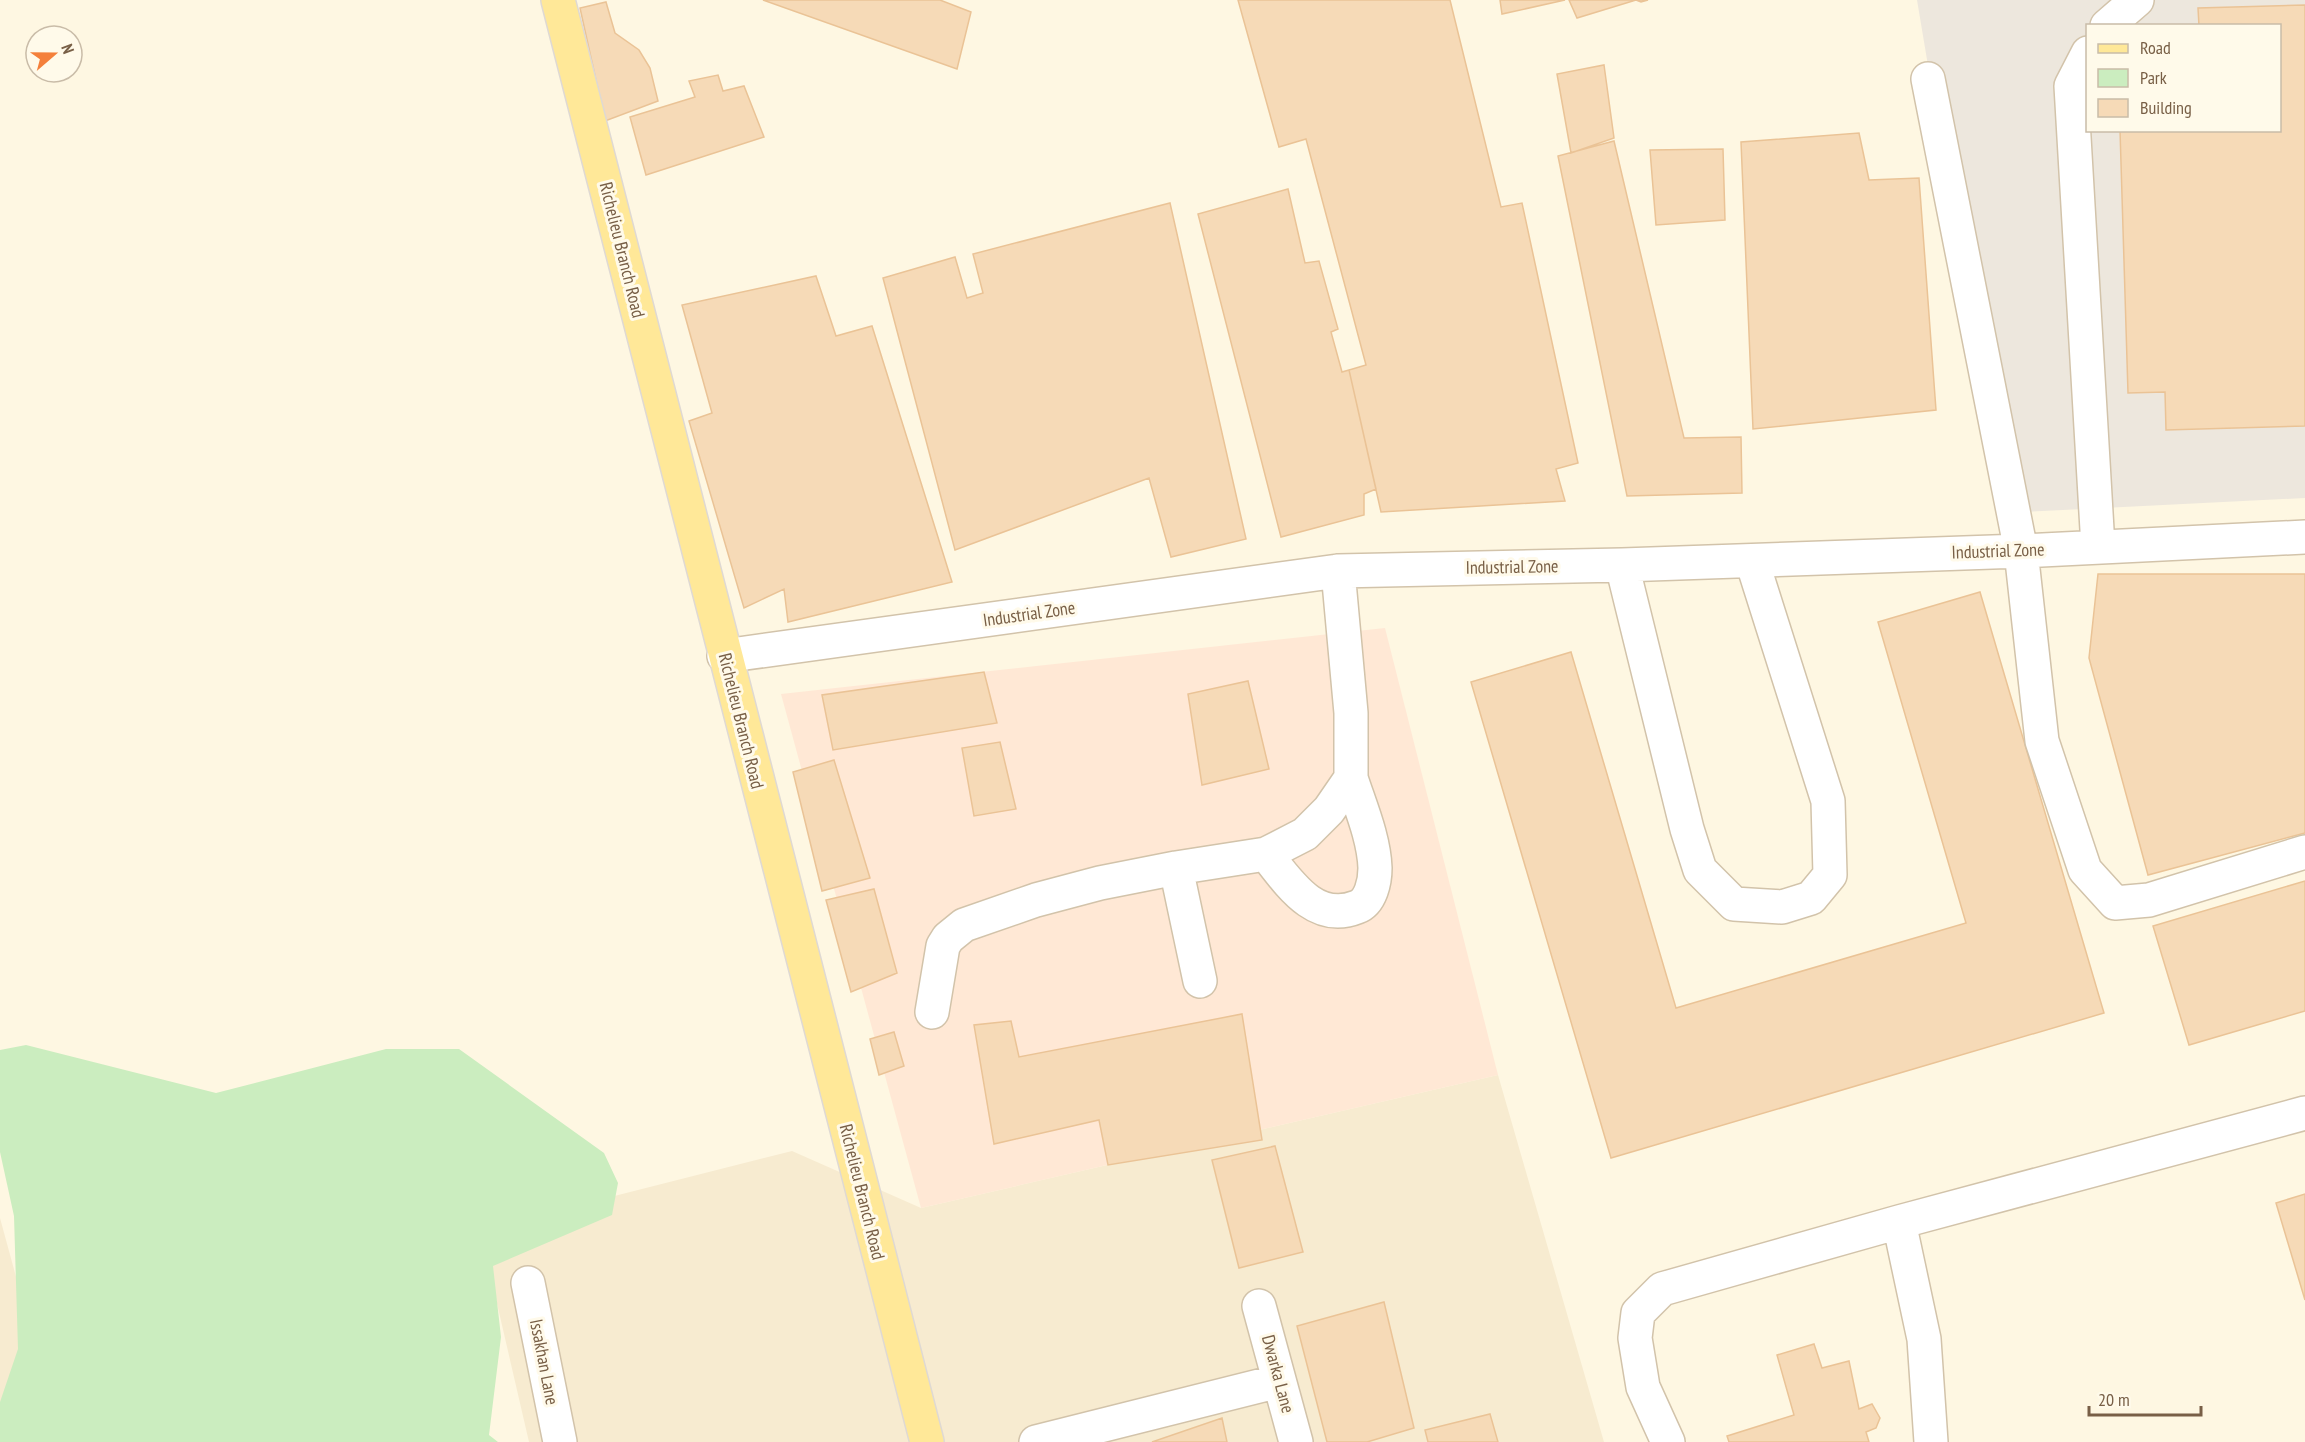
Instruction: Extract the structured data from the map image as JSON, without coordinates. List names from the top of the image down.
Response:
{
  "streets": {
    "main road": ["Richelieu Branch Road"],
    "street": ["Industrial Zone", "Issakhan Lane", "Dwarka Lane"]
  },
  "crossings": [
    ["Richelieu Branch Road", "Industrial Zone"]
  ],
  "legend": ["Road", "Park", "Building"],
  "scale_bar": "20 m",
  "north": "right"
}
